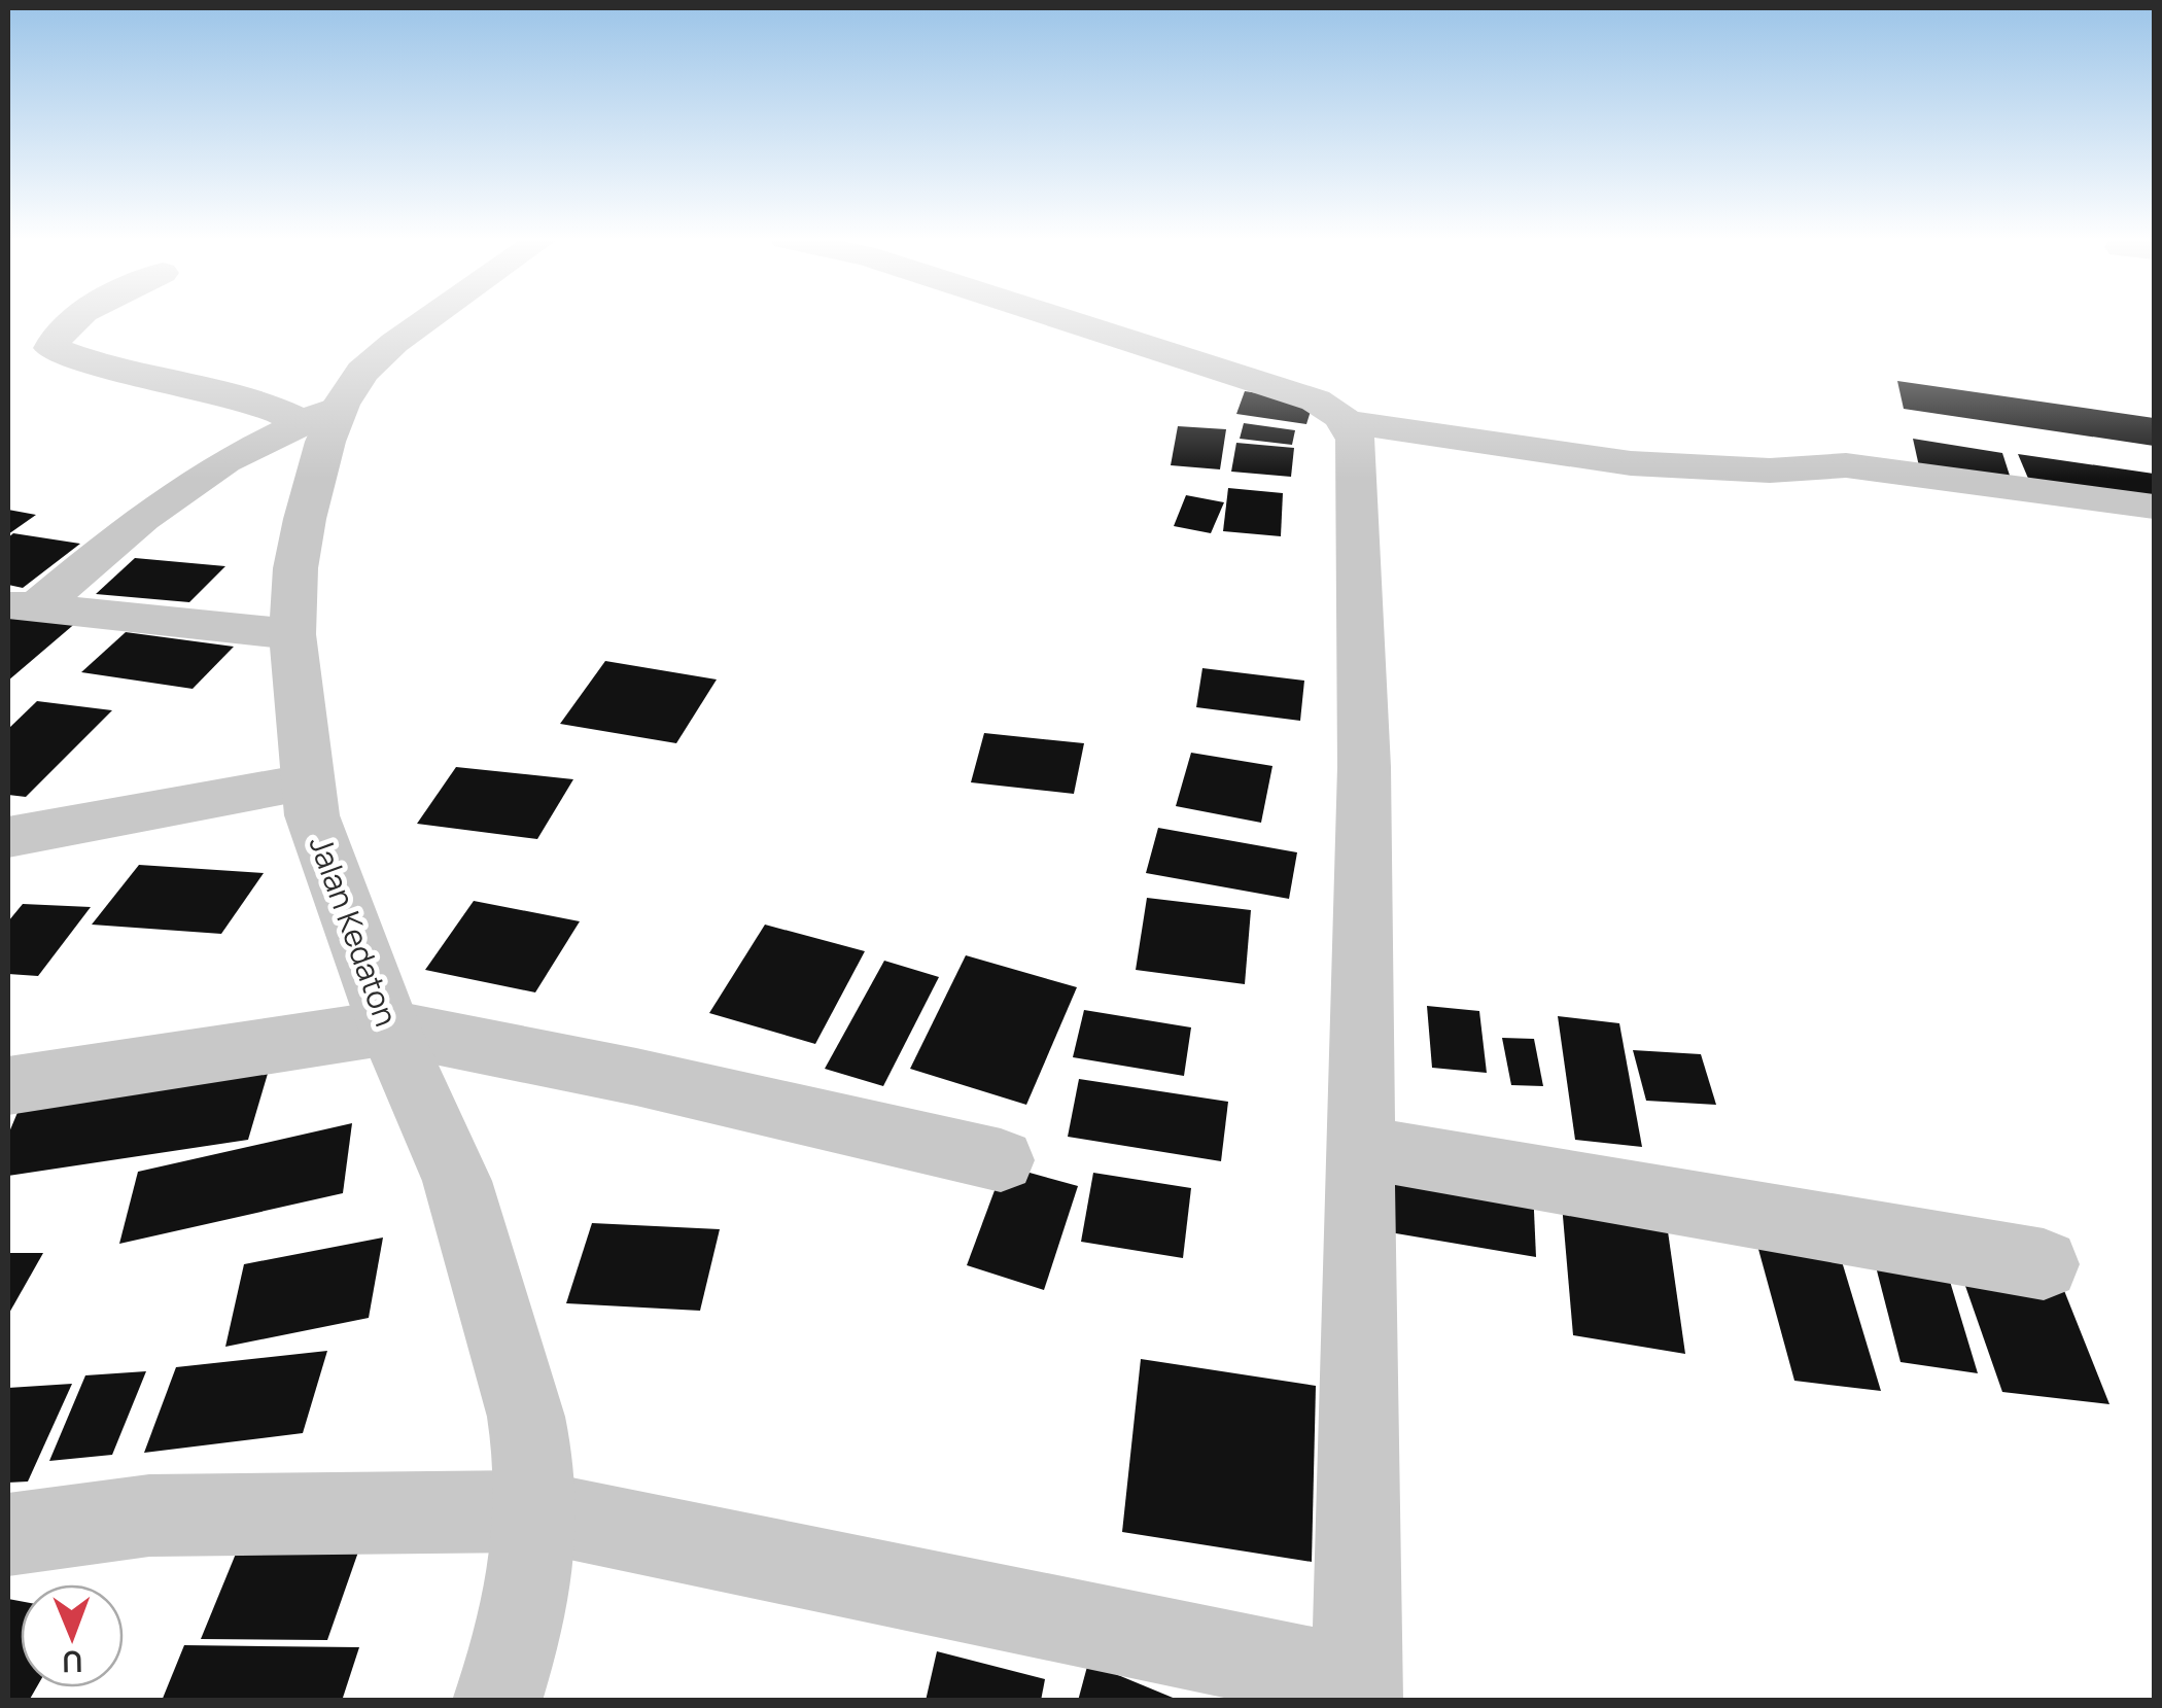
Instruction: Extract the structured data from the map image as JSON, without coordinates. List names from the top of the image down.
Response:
{
  "streets": {
    "street": ["Jalan Kedaton"]
  },
  "north": "bottom"
}
